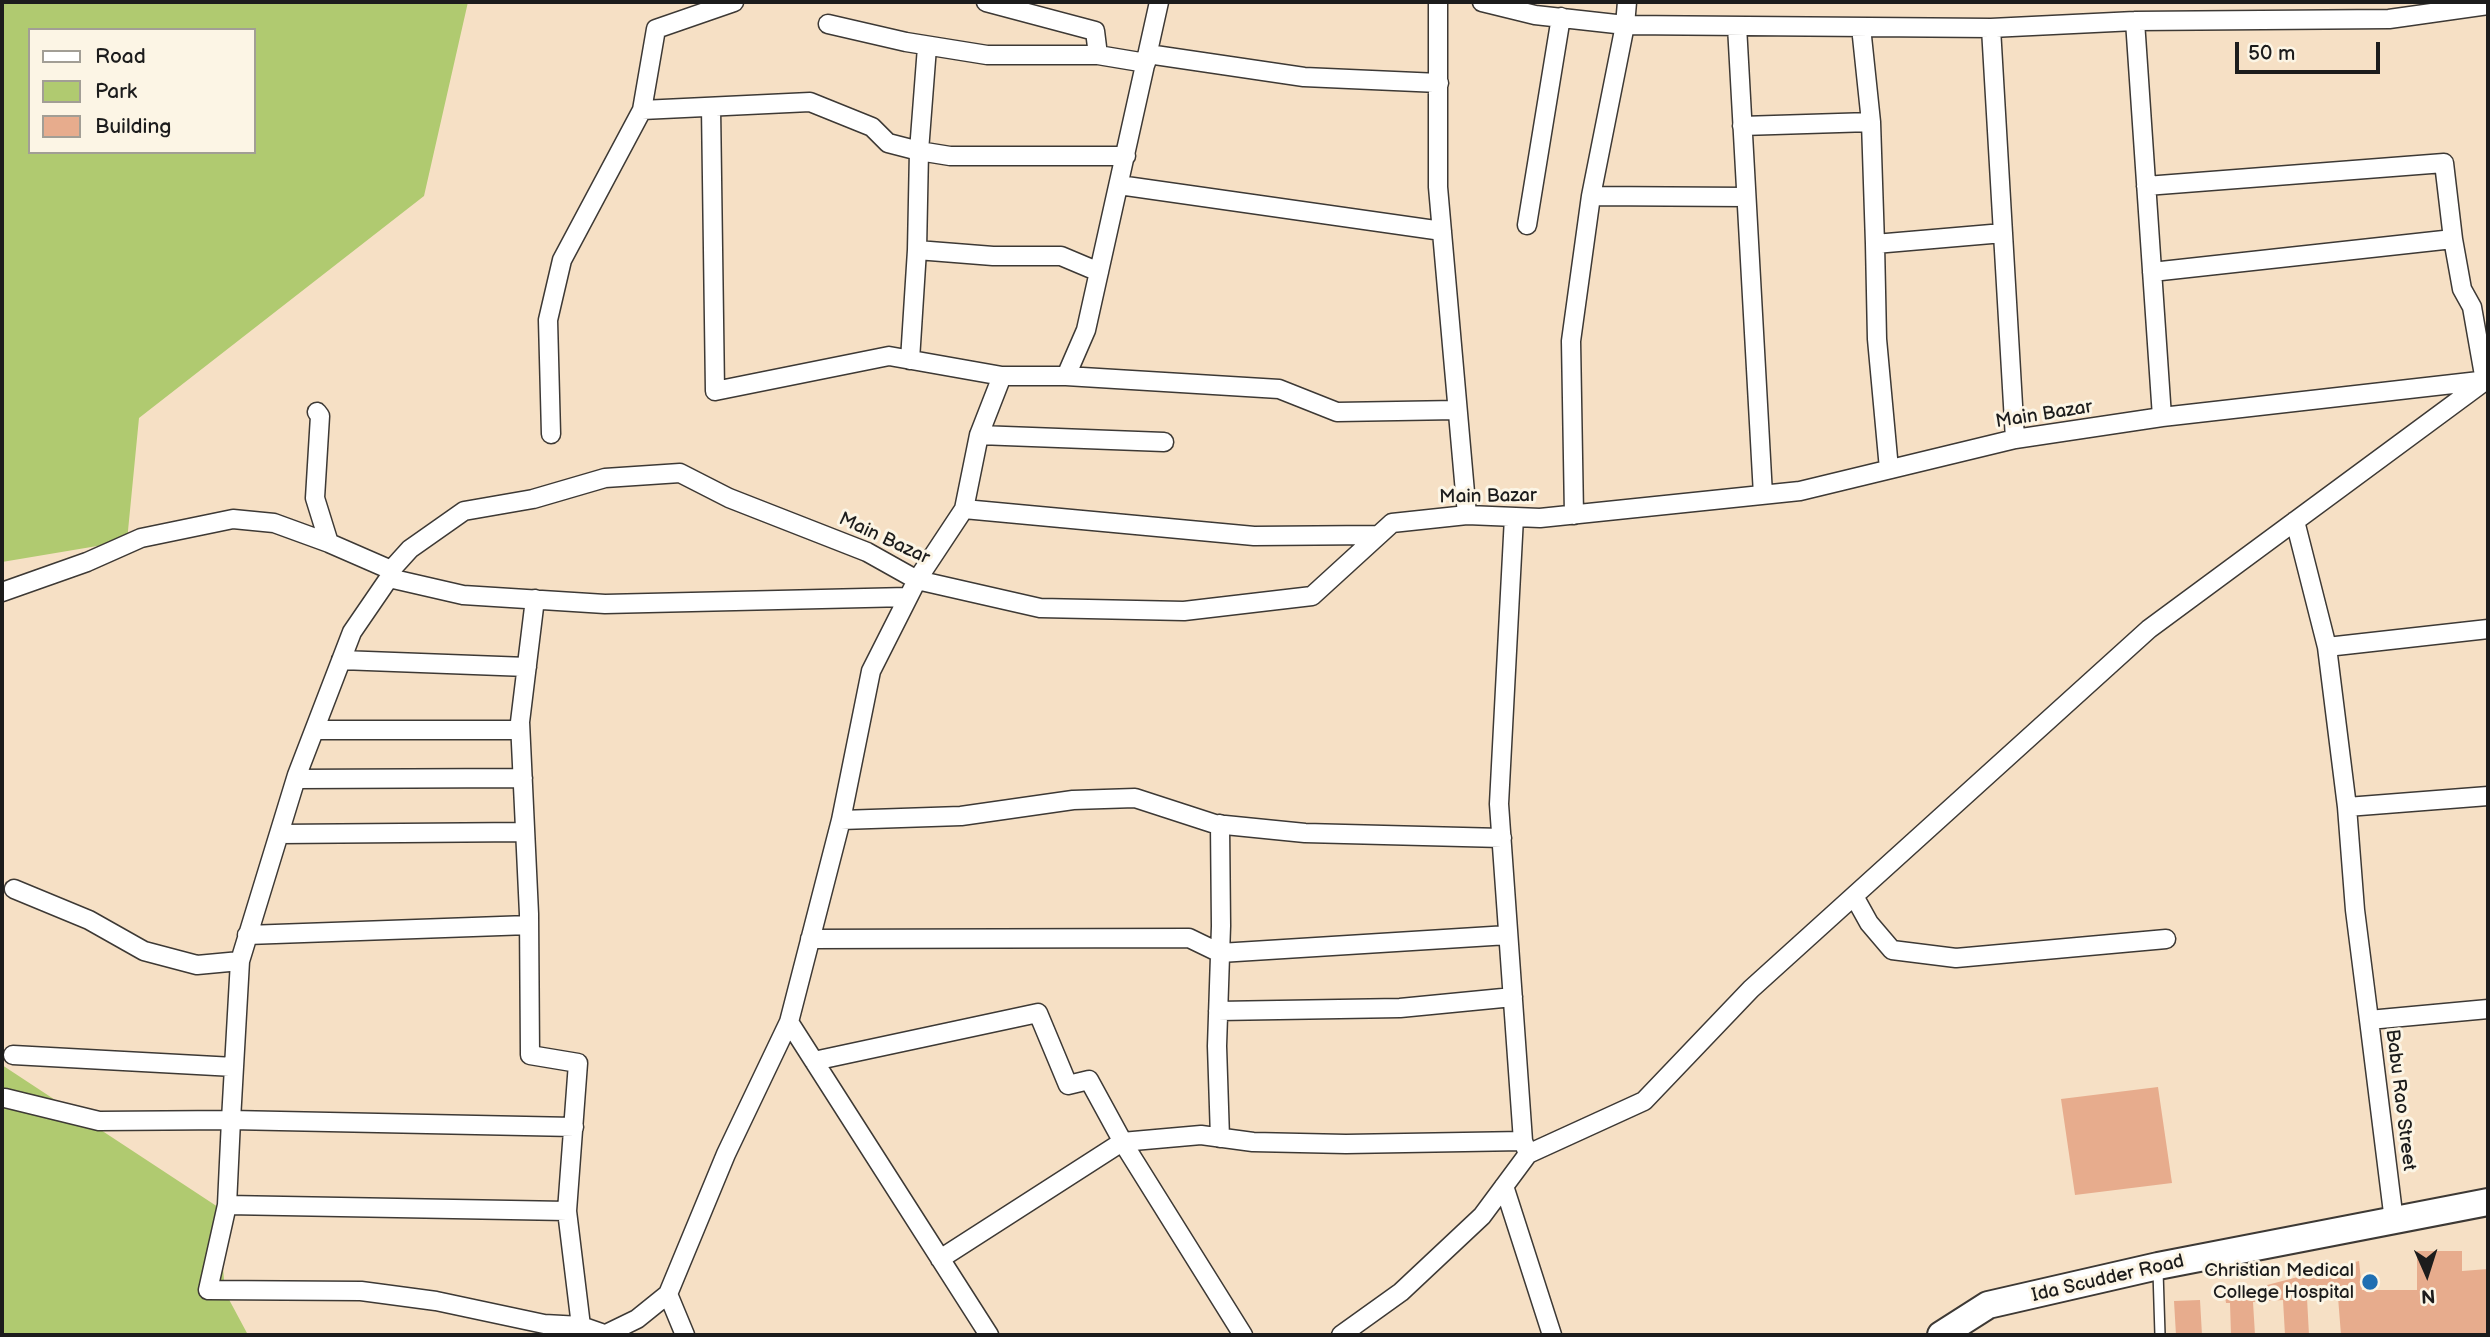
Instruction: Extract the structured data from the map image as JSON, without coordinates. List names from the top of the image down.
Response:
{
  "streets": {
    "main road": ["Ida Scudder Road"],
    "street": ["Main Bazar", "Babu Rao Street"]
  },
  "crossings": [
    ["Babu Rao Street", "Ida Scudder Road"]
  ],
  "places": ["Christian Medical College Hospital"],
  "legend": ["Road", "Park", "Building"],
  "scale_bar": "50 m",
  "north": "bottom"
}
